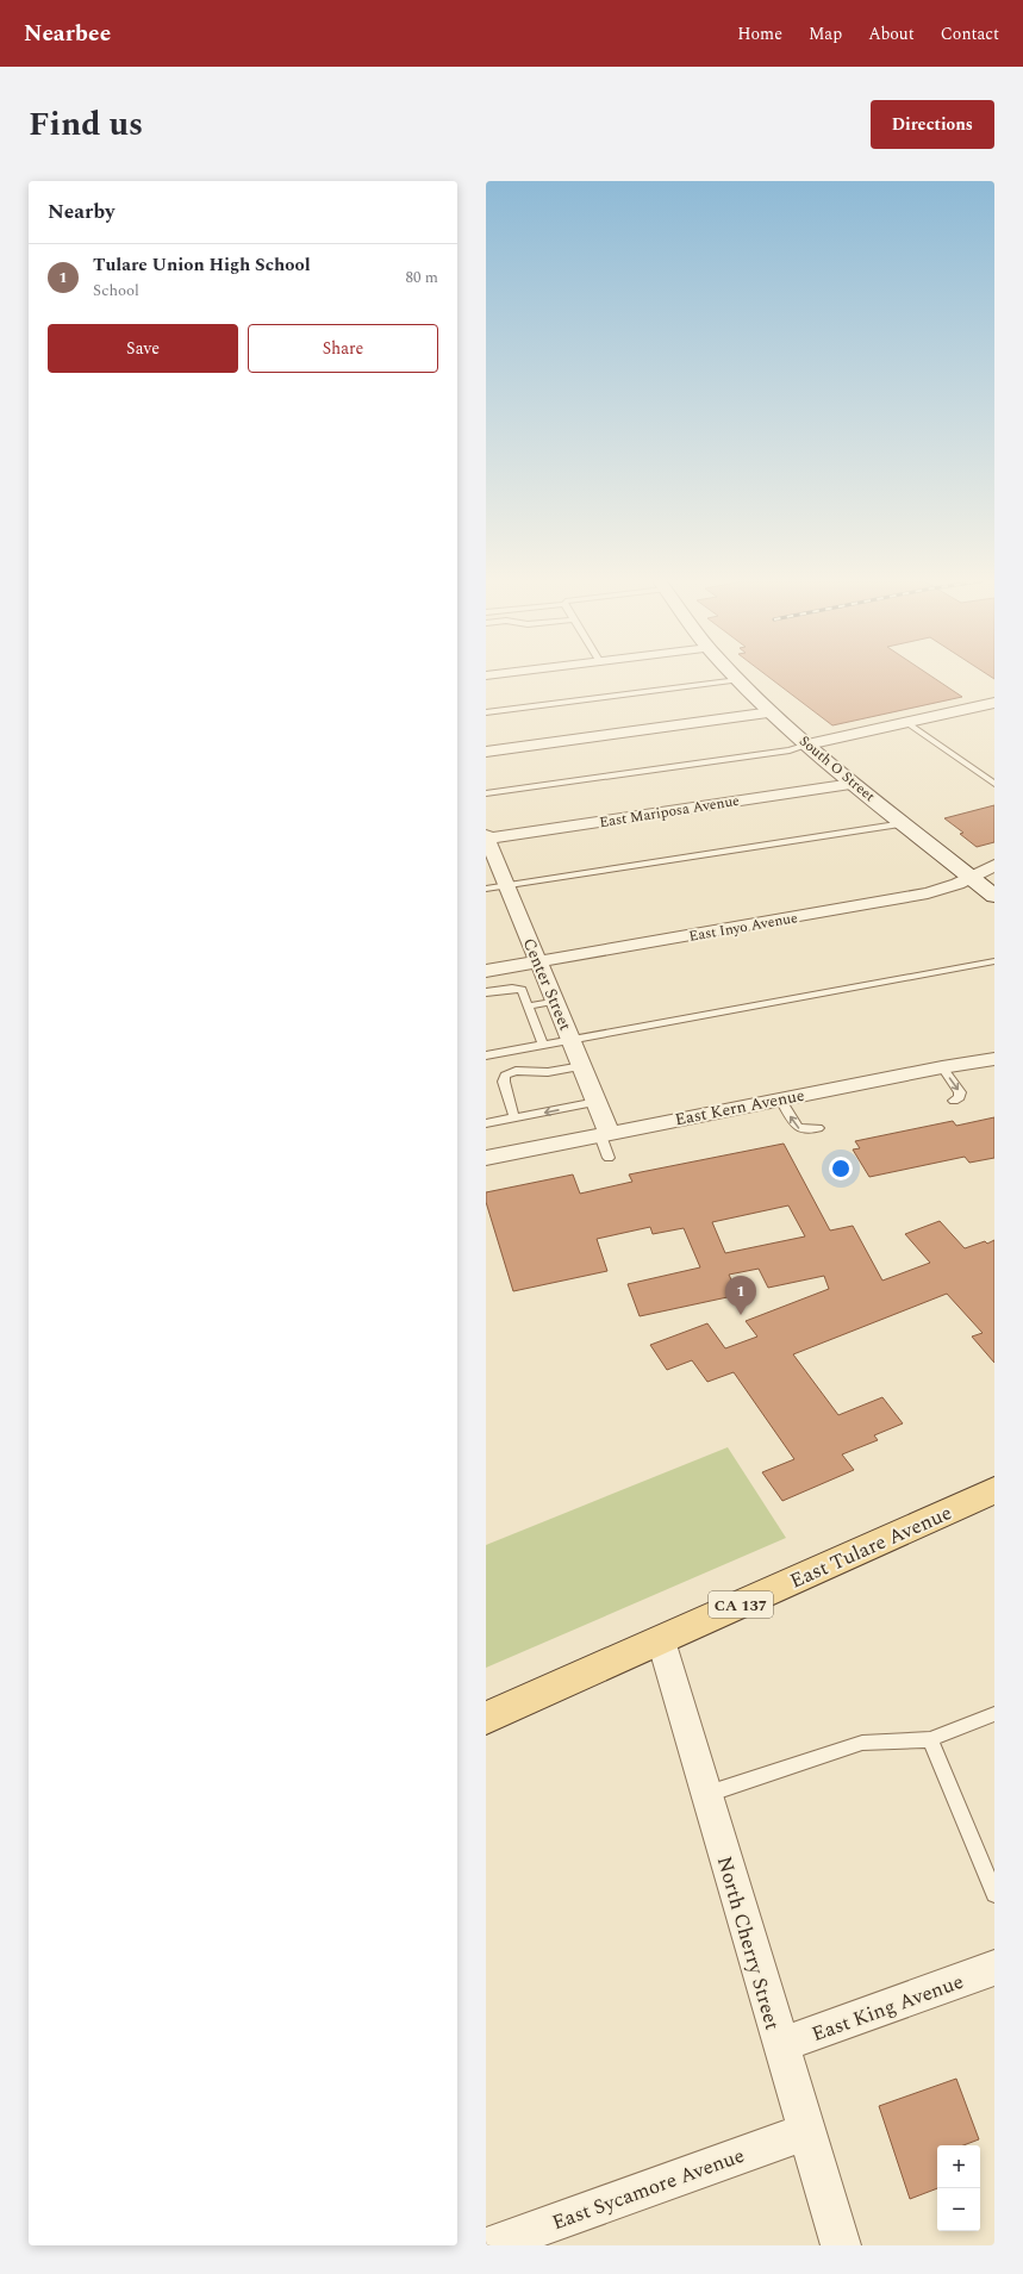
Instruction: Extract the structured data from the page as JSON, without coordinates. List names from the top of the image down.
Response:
{
  "streets": {
    "main road": ["South O Street", "East Tulare Avenue", "CA 137"],
    "street": [
      "East Mariposa Avenue",
      "East Inyo Avenue",
      "Center Street",
      "East Kern Avenue",
      "North Cherry Street",
      "East King Avenue",
      "East Sycamore Avenue"
    ]
  },
  "crossings": [
    ["South O Street", "East Mariposa Avenue"],
    ["South O Street", "East Inyo Avenue"],
    ["East Mariposa Avenue", "Center Street"],
    ["East Inyo Avenue", "Center Street"],
    ["Center Street", "East Kern Avenue"],
    ["East Tulare Avenue", "North Cherry Street"],
    ["North Cherry Street", "East King Avenue"],
    ["North Cherry Street", "East Sycamore Avenue"]
  ],
  "page": {
    "header": "Nearbee",
    "nav": [
      "Home",
      "Map",
      "About",
      "Contact"
    ],
    "title": "Find us",
    "buttons": [
      "Directions",
      ["Save", "Share"]
    ],
    "heading": "Nearby",
    "list": [
      {
        "mark": "1",
        "name": "Tulare Union High School",
        "note": "School",
        "value": "80 m"
      }
    ],
    "pins": "1",
    "map_buttons": ["+", "−"]
  }
}
